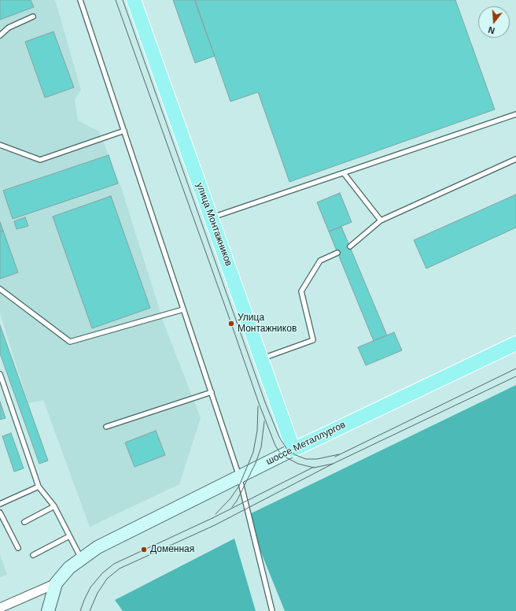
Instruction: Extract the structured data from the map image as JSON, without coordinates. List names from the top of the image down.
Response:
{
  "streets": {
    "main road": ["улица Монтажников", "шоссе Металлургов"]
  },
  "crossings": [
    ["улица Монтажников", "шоссе Металлургов"]
  ],
  "places": ["Улица Монтажников", "Доменная"],
  "north": "bottom"
}
